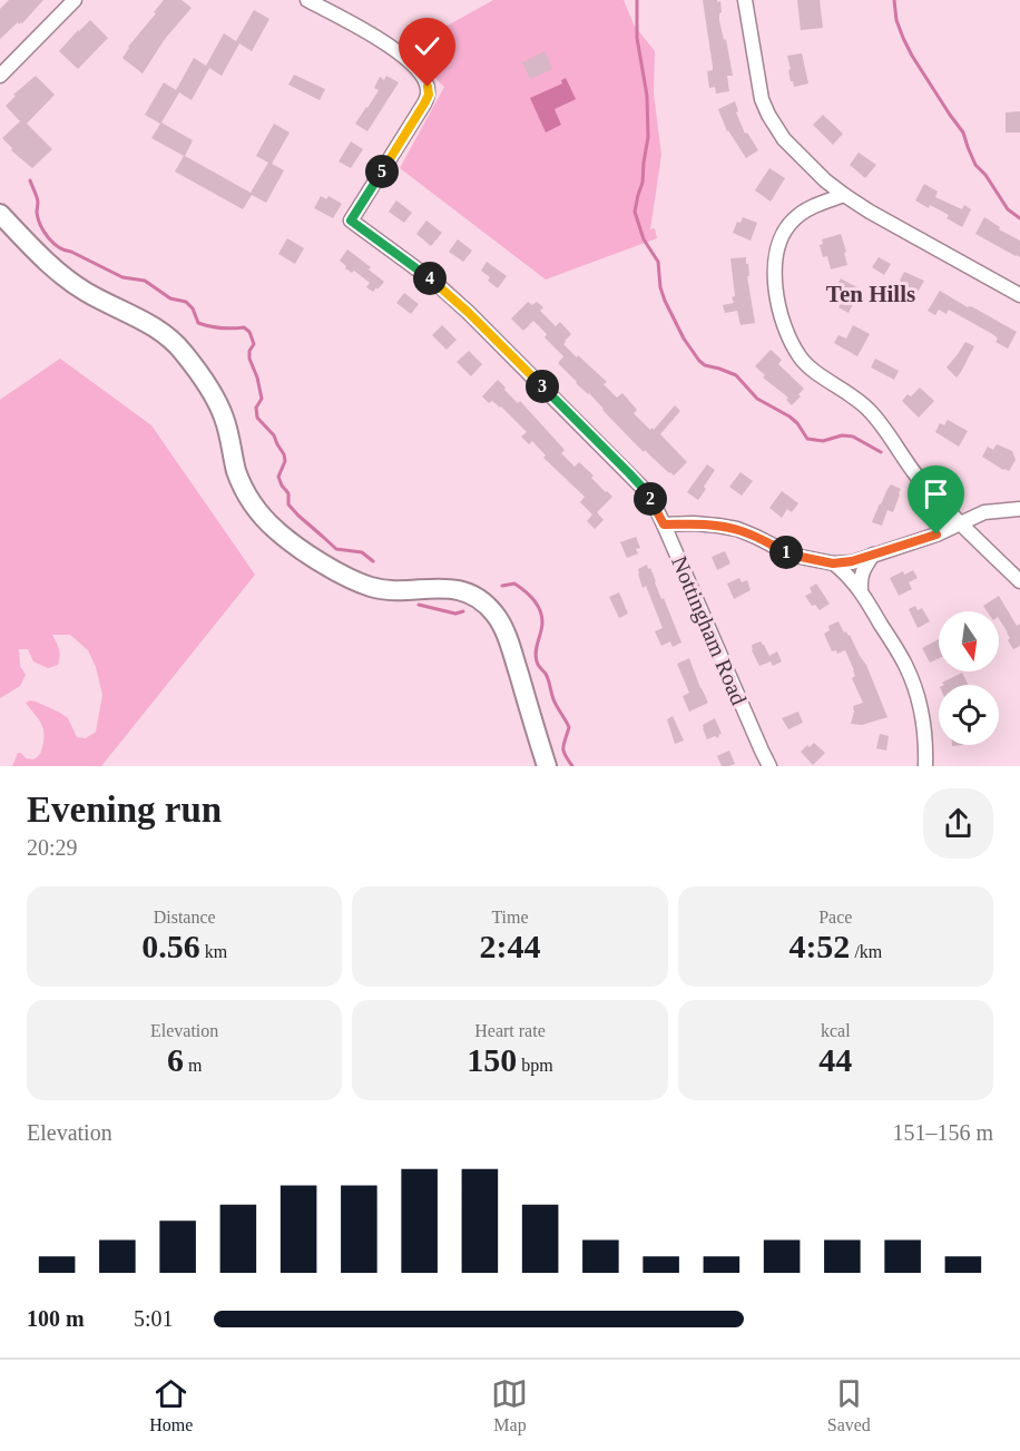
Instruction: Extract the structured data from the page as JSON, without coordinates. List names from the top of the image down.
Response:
{
  "streets": {
    "street": ["Nottingham Road"]
  },
  "districts": ["Ten Hills"],
  "north": "bottom",
  "page": {
    "pins": [
      "5",
      "4",
      "3",
      "2",
      "1"
    ],
    "heading": ["Evening run", "20:29"],
    "stats": [
      ["Distance", "0.56 km"],
      ["Time", "2:44"],
      ["Pace", "4:52 /km"],
      ["Elevation", "6 m"],
      ["Heart rate", "150 bpm"],
      ["kcal", "44"]
    ],
    "chart": ["Elevation", "151–156 m"],
    "list": [
      {
        "name": "100 m",
        "note": "5:01"
      }
    ],
    "tabs": ["Home", "Map", "Saved"]
  }
}
